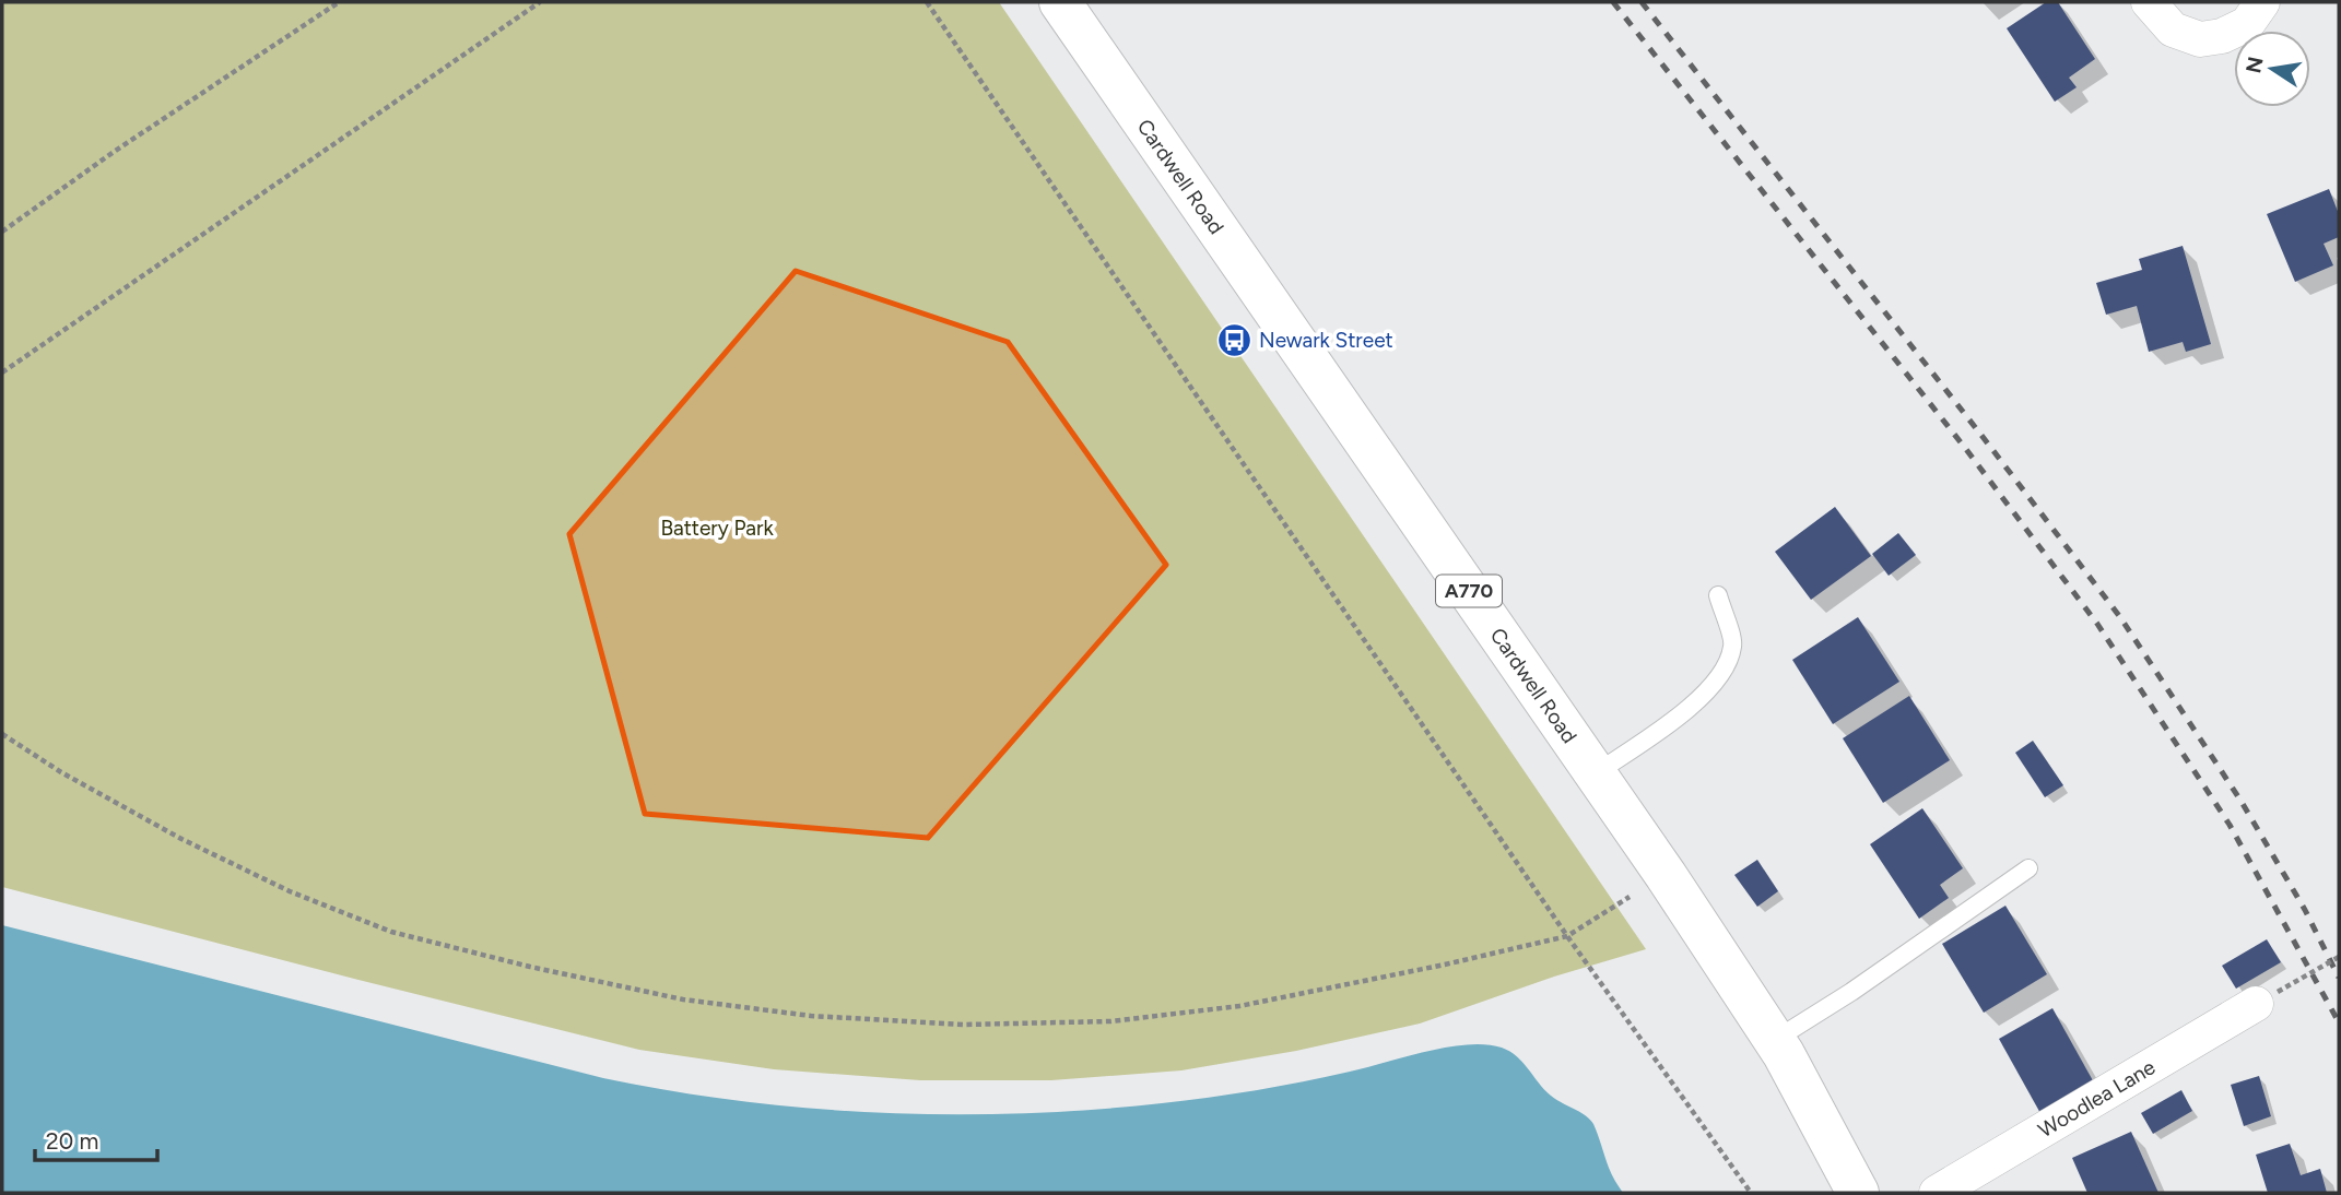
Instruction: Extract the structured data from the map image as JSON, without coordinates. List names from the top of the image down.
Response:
{
  "streets": {
    "main road": ["Cardwell Road", "A770"],
    "street": ["Woodlea Lane"]
  },
  "parks": ["Battery Park"],
  "places": {
    "bus stop": ["Newark Street"]
  },
  "scale_bar": "20 m",
  "north": "left"
}
